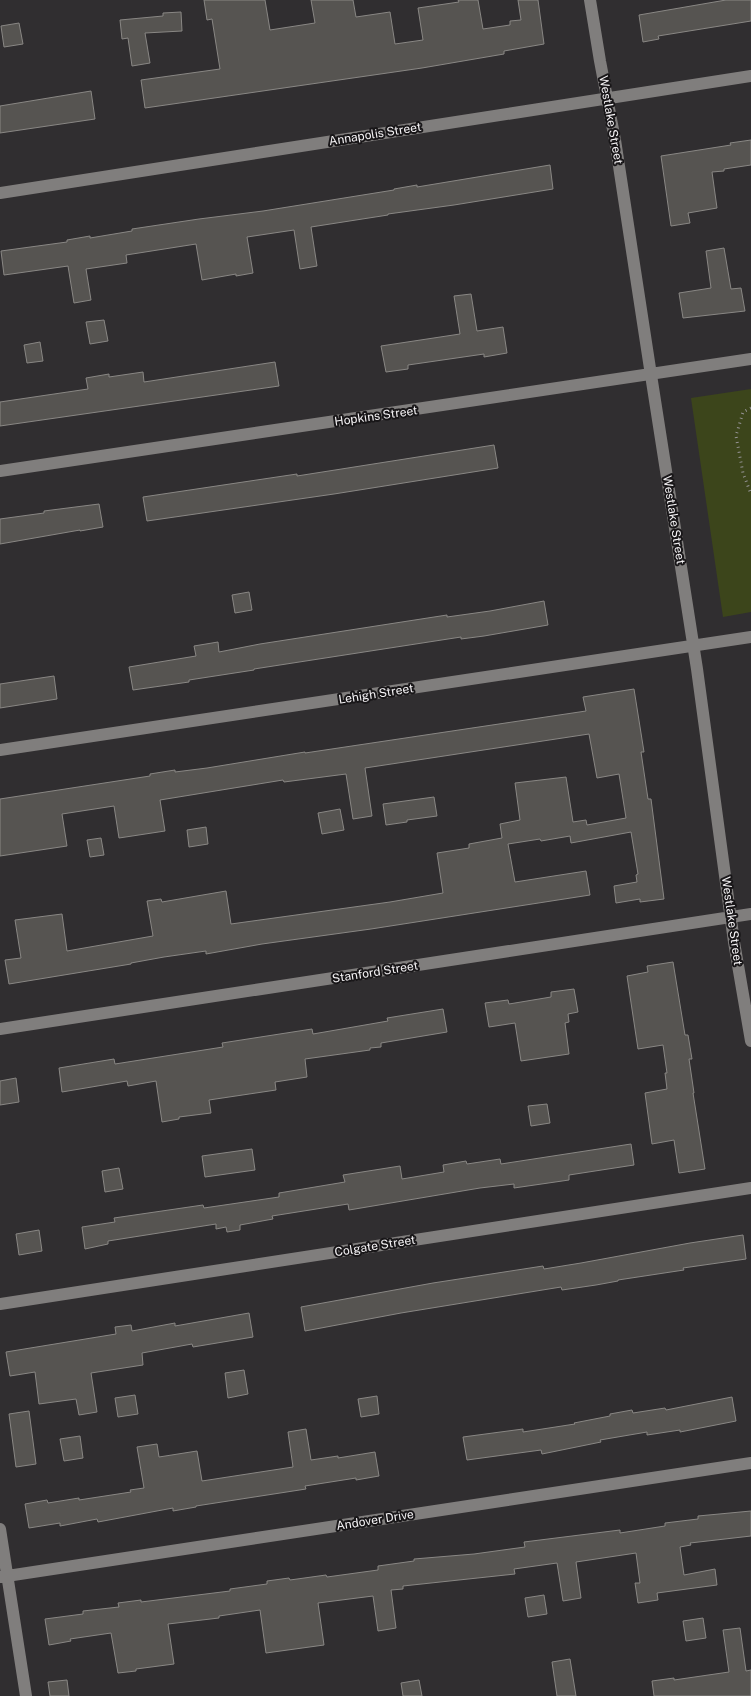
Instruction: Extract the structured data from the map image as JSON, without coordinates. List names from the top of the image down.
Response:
{
  "streets": {
    "street": [
      "Westlake Street",
      "Annapolis Street",
      "Hopkins Street",
      "Lehigh Street",
      "Stanford Street",
      "Colgate Street",
      "Andover Drive"
    ]
  },
  "crossings": [
    ["Westlake Street", "Annapolis Street"],
    ["Westlake Street", "Hopkins Street"],
    ["Westlake Street", "Lehigh Street"],
    ["Westlake Street", "Stanford Street"]
  ]
}
